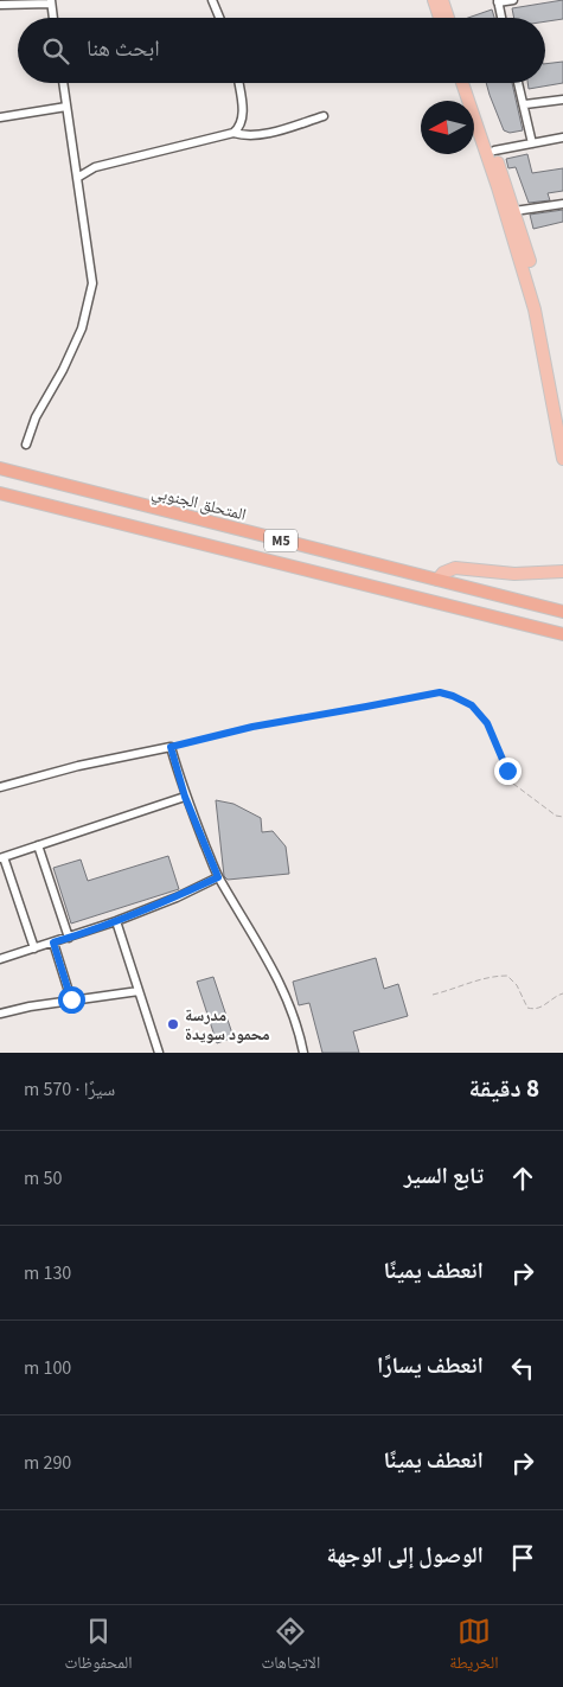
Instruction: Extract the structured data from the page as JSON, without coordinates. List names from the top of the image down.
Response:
{
  "streets": {
    "highway": ["المتحلق الجنوبي", "M5"]
  },
  "places": ["مدرسة محمود سويدة"],
  "north": "left",
  "page": {
    "search": "ابحث هنا",
    "heading": ["8 دقيقة", "سيرًا · 570 m"],
    "list": [
      ["تابع السير", "50 m"],
      ["انعطف يمينًا", "130 m"],
      ["انعطف يسارًا", "100 m"],
      ["انعطف يمينًا", "290 m"],
      "الوصول إلى الوجهة"
    ],
    "nav": ["الخريطة", "الاتجاهات", "المحفوظات"]
  }
}
